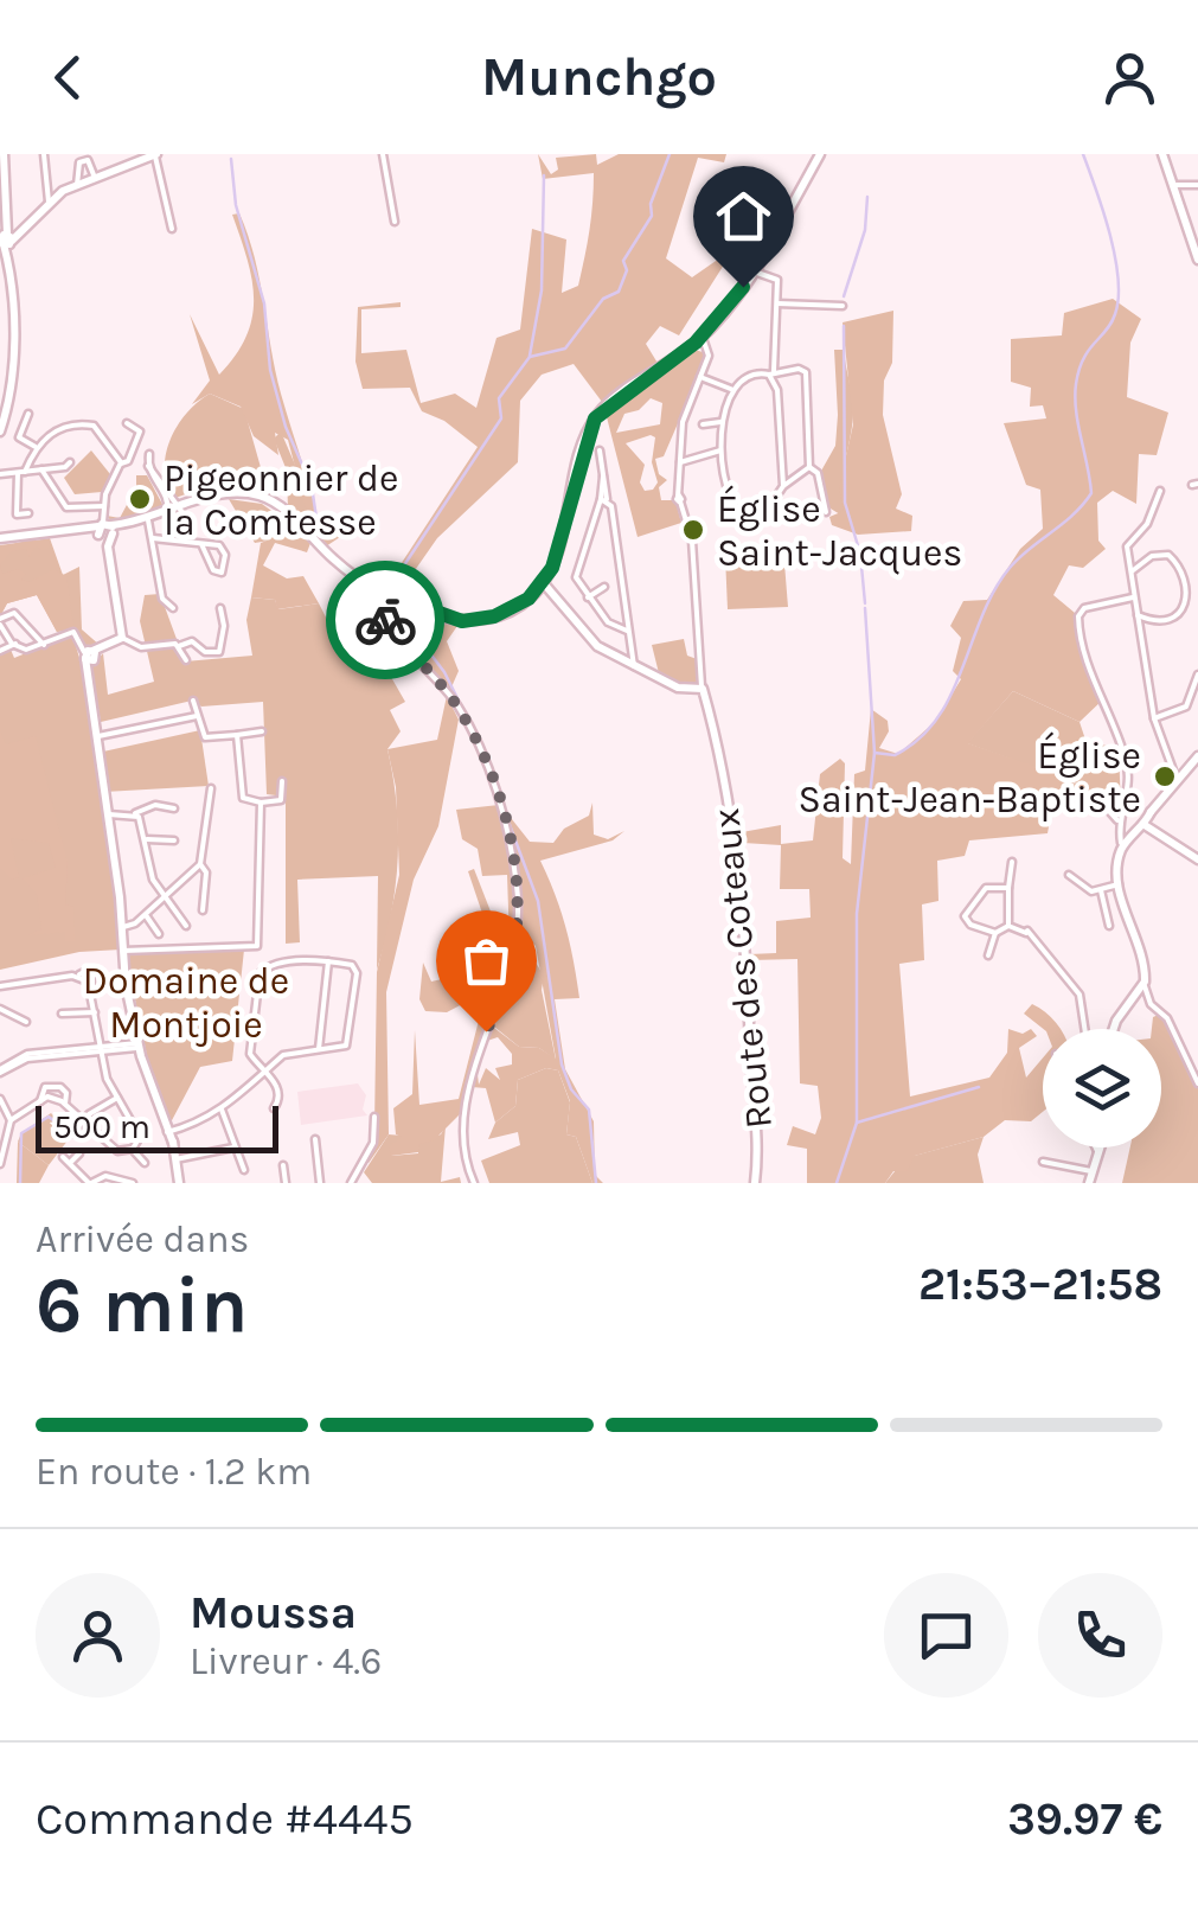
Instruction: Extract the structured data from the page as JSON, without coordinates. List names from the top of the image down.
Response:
{
  "streets": {
    "street": ["Route des Coteaux"]
  },
  "parks": ["Domaine de Montjoie"],
  "places": ["Pigeonnier de la Comtesse", "Église Saint-Jacques", "Église Saint-Jean-Baptiste"],
  "scale_bar": "500 m",
  "page": {
    "header": "Munchgo",
    "scale": "500 m",
    "heading": ["6 min", "Arrivée dans", "21:53–21:58"],
    "panel": [
      "Moussa",
      "Livreur · 4.6",
      "Commande #4445",
      "39.97 €"
    ],
    "bar": "En route · 1.2 km"
  }
}
